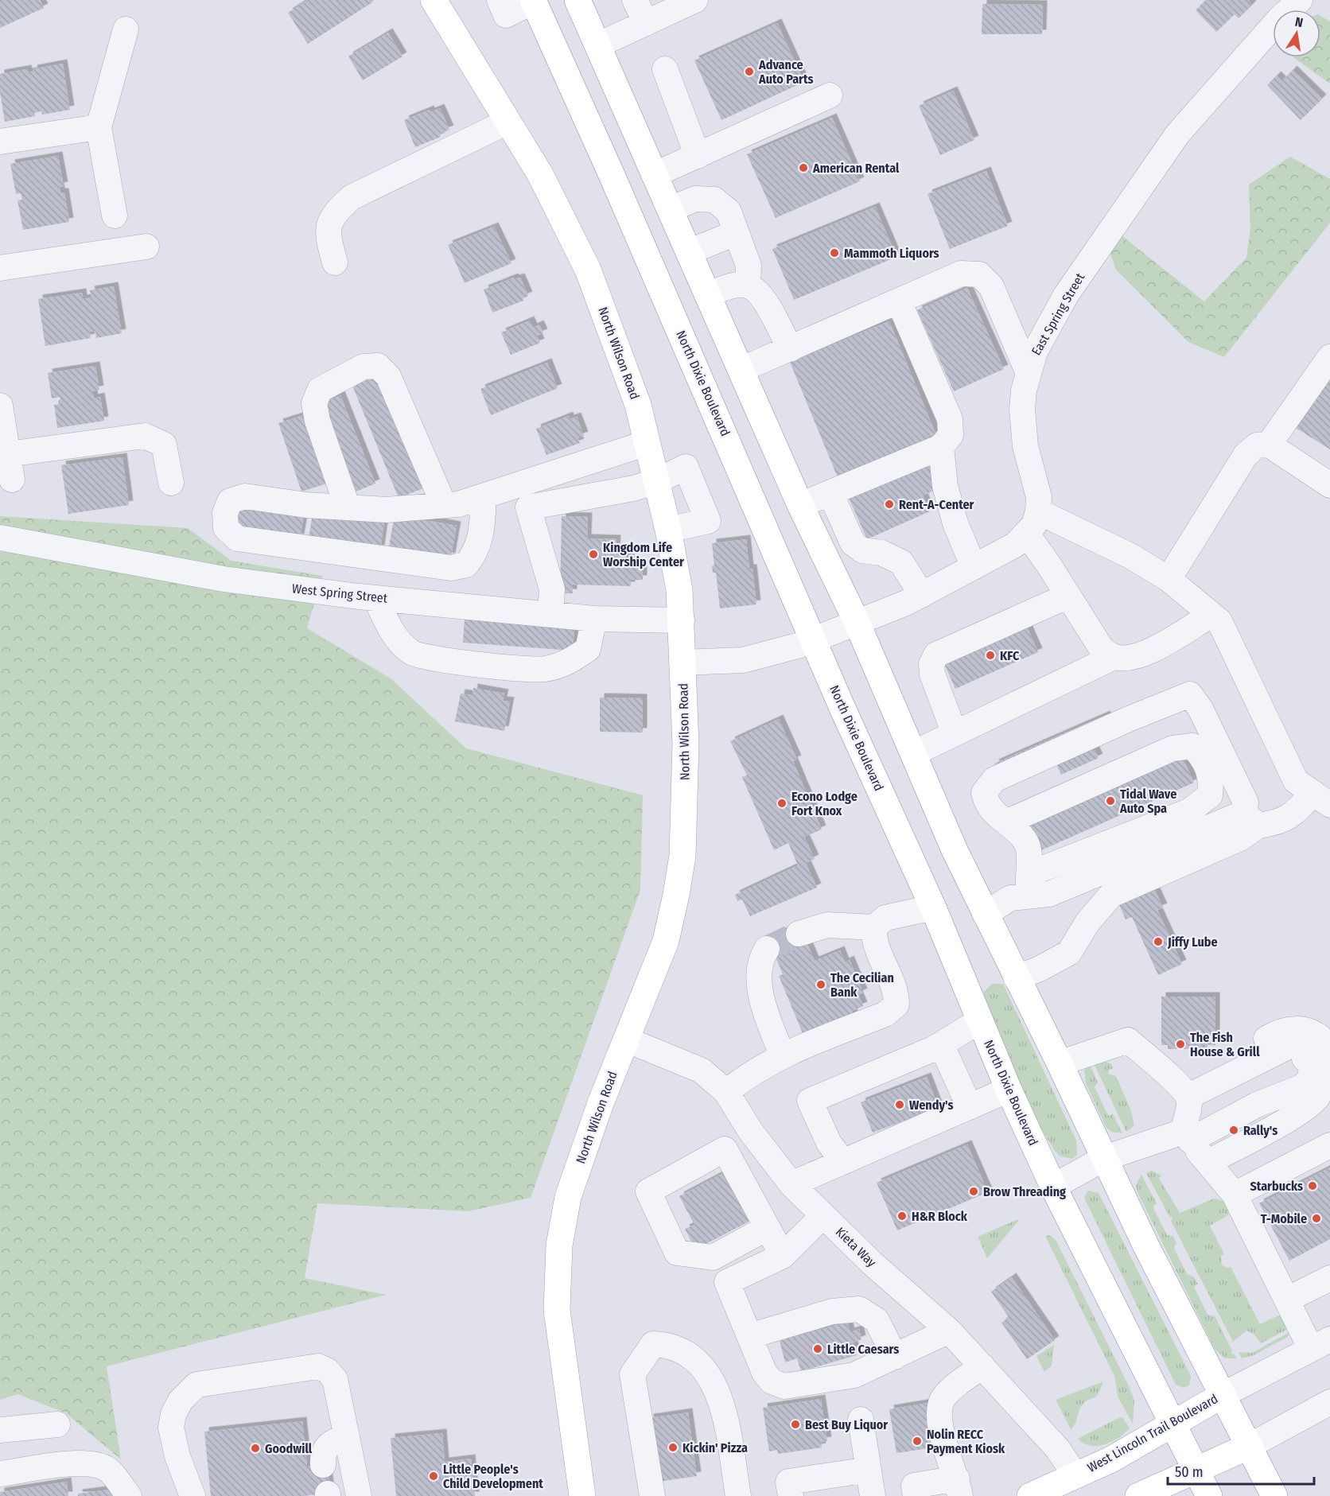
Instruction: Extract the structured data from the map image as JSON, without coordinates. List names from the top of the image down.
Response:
{
  "streets": {
    "main road": ["North Wilson Road", "North Dixie Boulevard", "West Lincoln Trail Boulevard"],
    "street": ["East Spring Street", "West Spring Street", "Kieta Way"]
  },
  "crossings": [
    ["North Wilson Road", "West Spring Street"],
    ["North Wilson Road", "Kieta Way"],
    ["North Dixie Boulevard", "West Lincoln Trail Boulevard"],
    ["Kieta Way", "West Lincoln Trail Boulevard"]
  ],
  "places": [
    "Advance Auto Parts",
    "American Rental",
    "Mammoth Liquors",
    "Rent-A-Center",
    "Kingdom Life Worship Center",
    "KFC",
    "Tidal Wave Auto Spa",
    "Econo Lodge Fort Knox",
    "Jiffy Lube",
    "The Cecilian Bank",
    "The Fish House & Grill",
    "Wendy's",
    "Rally's",
    "Starbucks",
    "Brow Threading",
    "H&R Block",
    "T-Mobile",
    "Little Caesars",
    "Best Buy Liquor",
    "Nolin RECC Payment Kiosk",
    "Kickin' Pizza",
    "Goodwill",
    "Little People's Child Development"
  ],
  "scale_bar": "50 m",
  "north": "top"
}
